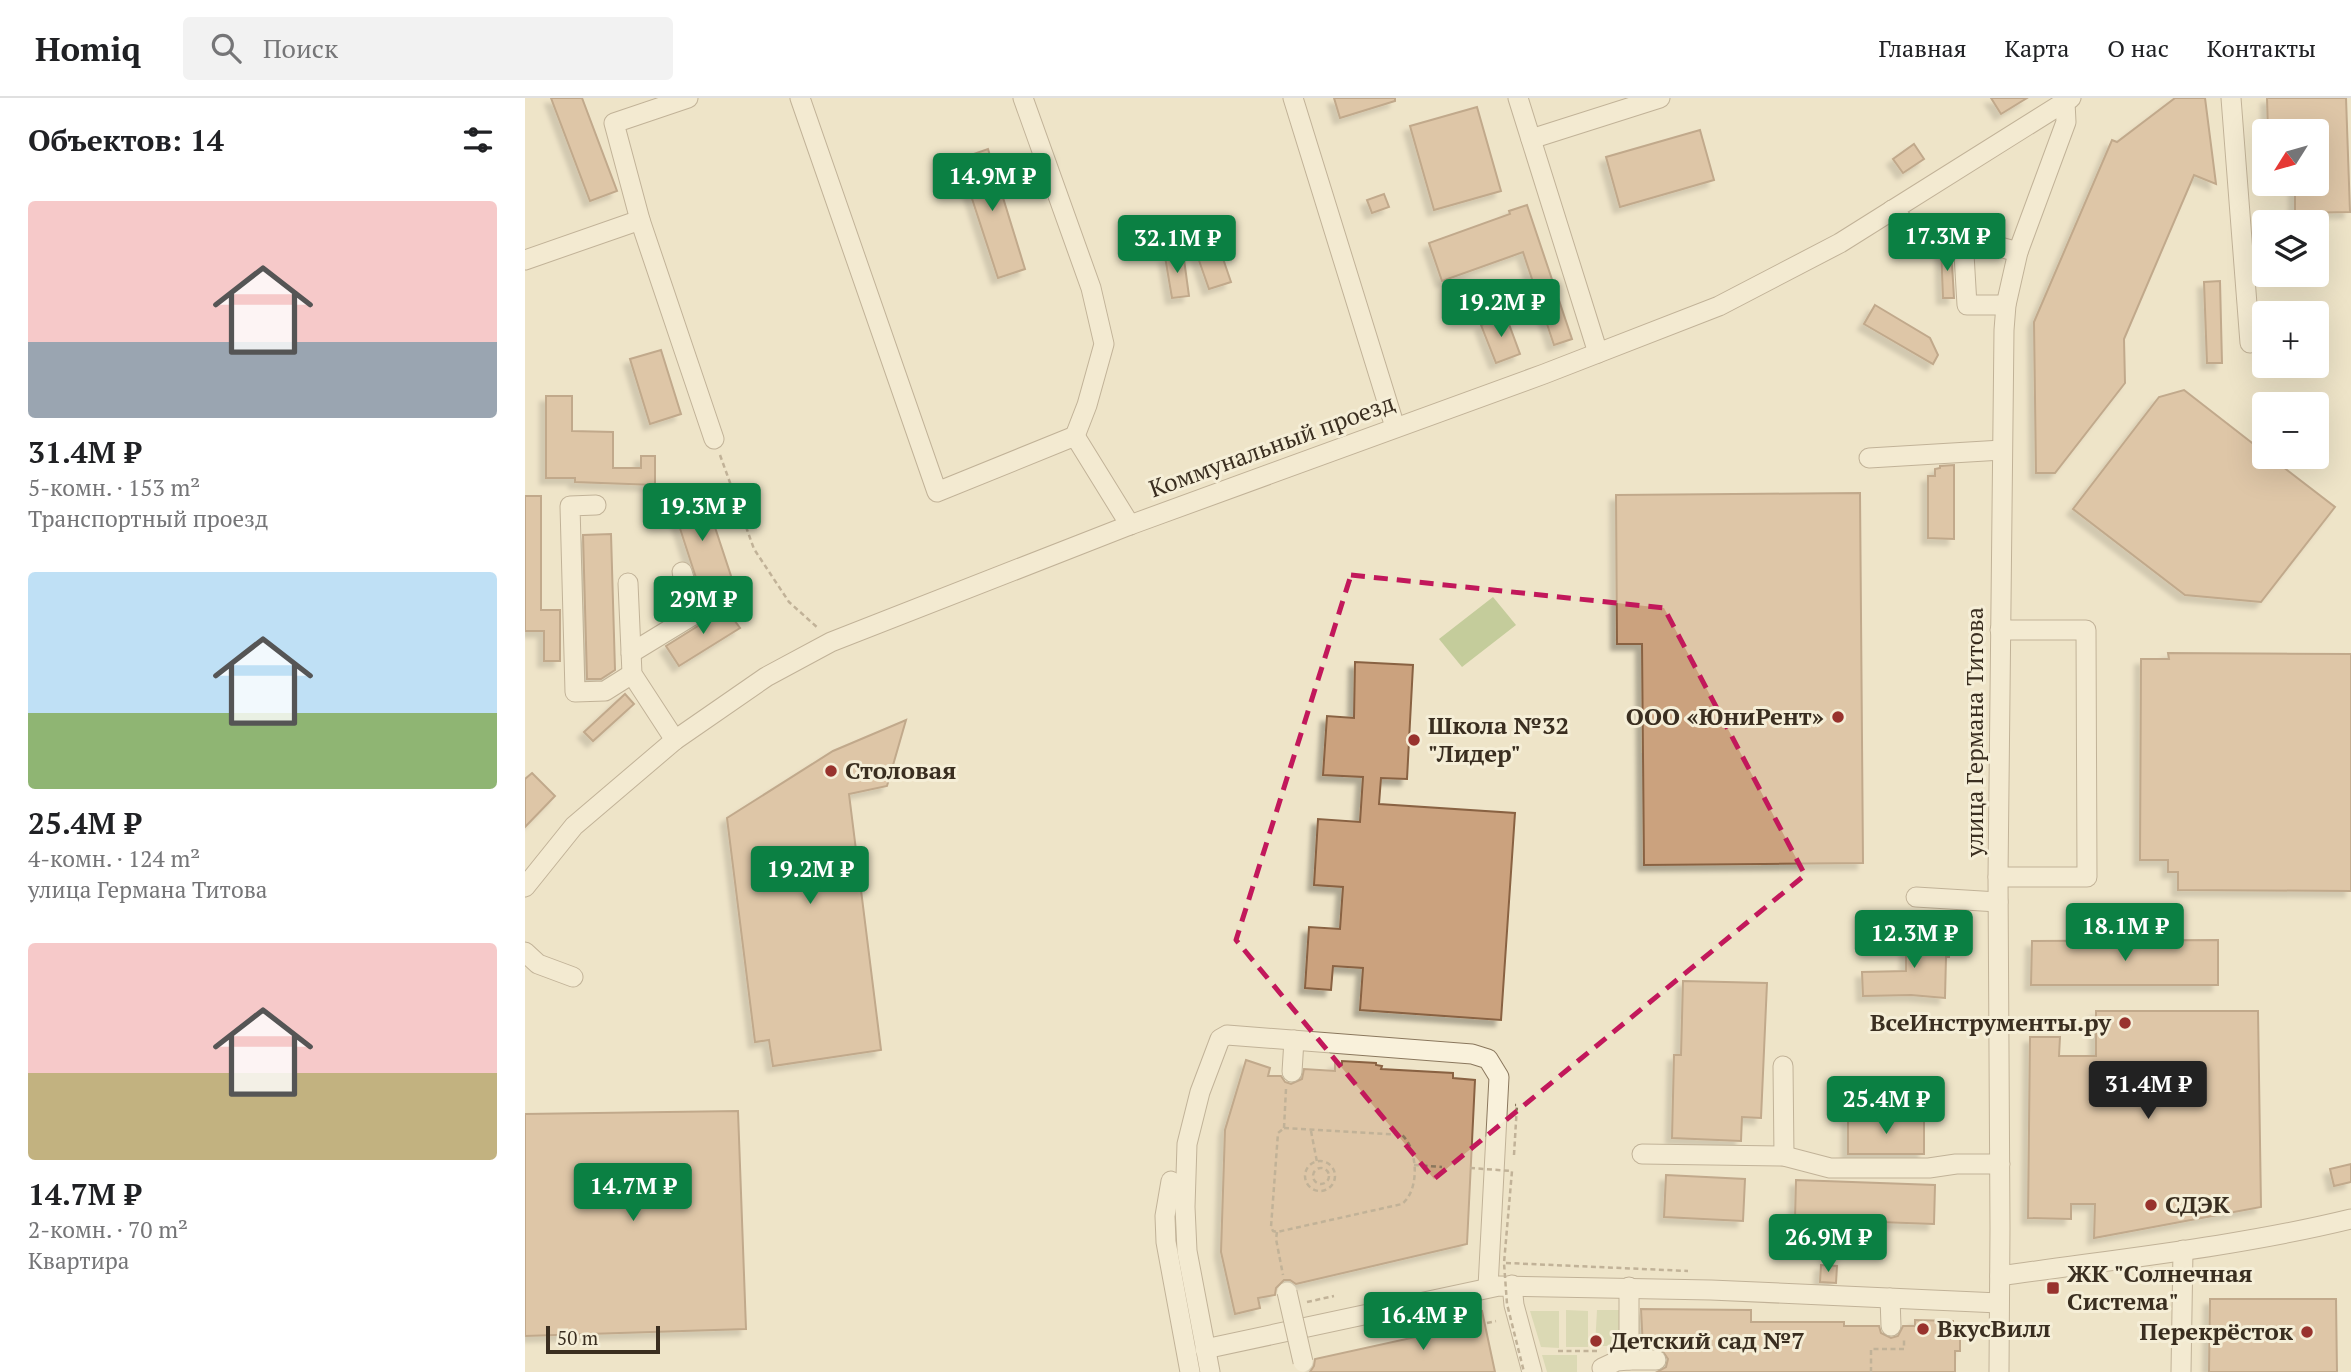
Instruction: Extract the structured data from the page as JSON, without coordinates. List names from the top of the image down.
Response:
{
  "streets": {
    "street": ["Коммунальный проезд", "улица Германа Титова"]
  },
  "crossings": [
    ["Коммунальный проезд", "улица Германа Титова"]
  ],
  "places": {
    "other": [
      "ООО «ЮниРент»",
      "Школа №32 \"Лидер\"",
      "Столовая",
      "ВсеИнструменты.ру",
      "СДЭК",
      "ВкусВилл",
      "Перекрёсток",
      "Детский сад №7"
    ],
    "transit": ["ЖК \"Солнечная Система\""]
  },
  "scale_bar": "50 m",
  "north": "bottom left",
  "page": {
    "header": "Homiq",
    "search": "Поиск",
    "nav": [
      "Главная",
      "Карта",
      "О нас",
      "Контакты"
    ],
    "heading": "Объектов: 14",
    "map_buttons": ["+", "−"],
    "price": [
      "14.9M ₽",
      "17.3M ₽",
      "32.1M ₽",
      "19.2M ₽",
      "19.3M ₽",
      "29M ₽",
      "19.2M ₽",
      "18.1M ₽",
      "12.3M ₽",
      "31.4M ₽",
      "25.4M ₽",
      "14.7M ₽",
      "26.9M ₽",
      "16.4M ₽"
    ],
    "list": [
      {
        "name": "31.4M ₽",
        "note": "5-комн. · 153 m² · Транспортный проезд"
      },
      {
        "name": "25.4M ₽",
        "note": "4-комн. · 124 m² · улица Германа Титова"
      },
      {
        "name": "14.7M ₽",
        "note": "2-комн. · 70 m² · Квартира"
      }
    ],
    "scale": "50 m"
  }
}
